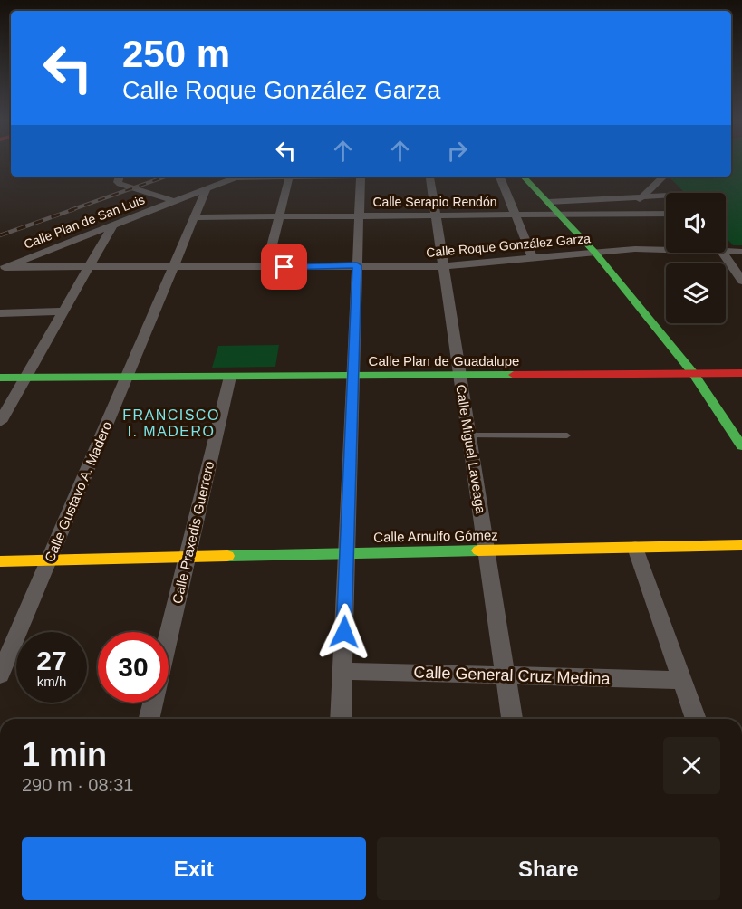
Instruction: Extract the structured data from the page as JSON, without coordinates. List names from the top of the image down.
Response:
{
  "streets": {
    "main road": ["Calle Plan de Guadalupe", "Calle Arnulfo Gómez"],
    "street": [
      "Calle Serapio Rendón",
      "Calle Plan de San Luis",
      "Calle Roque González Garza",
      "Calle Miguel Laveaga",
      "Calle Gustavo A. Madero",
      "Calle Praxedis Guerrero",
      "Calle General Cruz Medina"
    ]
  },
  "crossings": [
    ["Calle Serapio Rendón", "Calle Miguel Laveaga"],
    ["Calle Serapio Rendón", "Calle Gustavo A. Madero"],
    ["Calle Plan de San Luis", "Calle Roque González Garza"],
    ["Calle Plan de San Luis", "Calle Gustavo A. Madero"],
    ["Calle Roque González Garza", "Calle Miguel Laveaga"],
    ["Calle Roque González Garza", "Calle Gustavo A. Madero"],
    ["Calle Plan de Guadalupe", "Calle Miguel Laveaga"],
    ["Calle Plan de Guadalupe", "Calle Gustavo A. Madero"],
    ["Calle Plan de Guadalupe", "Calle Praxedis Guerrero"],
    ["Calle Miguel Laveaga", "Calle Arnulfo Gómez"],
    ["Calle Miguel Laveaga", "Calle General Cruz Medina"],
    ["Calle Gustavo A. Madero", "Calle Arnulfo Gómez"],
    ["Calle Praxedis Guerrero", "Calle Arnulfo Gómez"]
  ],
  "districts": ["FRANCISCO I. MADERO"],
  "page": {
    "turn": ["250 m", "Calle Roque González Garza"],
    "speed": "27 km/h",
    "limit": "30",
    "heading": ["1 min", "290 m · 08:31"],
    "buttons": ["Exit", "Share"]
  }
}
